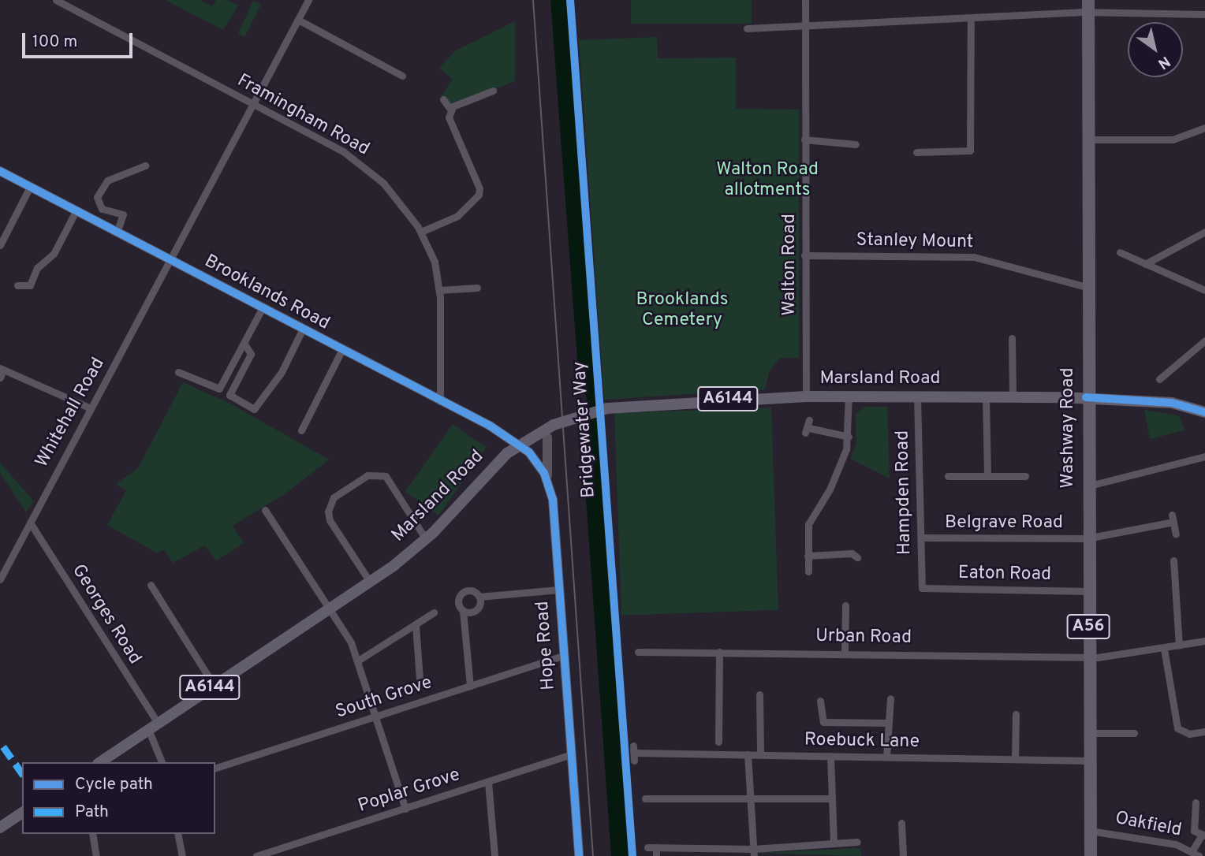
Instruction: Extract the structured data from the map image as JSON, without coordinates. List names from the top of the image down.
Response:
{
  "streets": {
    "highway": ["Washway Road", "A56"],
    "main road": ["Marsland Road", "A6144"],
    "street": [
      "Framingham Road",
      "Stanley Mount",
      "Walton Road",
      "Brooklands Road",
      "Whitehall Road",
      "Hampden Road",
      "Belgrave Road",
      "Eaton Road",
      "Georges Road",
      "Urban Road",
      "Hope Road",
      "South Grove",
      "Roebuck Lane",
      "Poplar Grove",
      "Oakfield"
    ],
    "cycle path": ["Bridgewater Way"]
  },
  "crossings": [
    ["Framingham Road", "Brooklands Road"],
    ["Framingham Road", "Whitehall Road"],
    ["Stanley Mount", "Walton Road"],
    ["Stanley Mount", "Washway Road"],
    ["Walton Road", "Marsland Road"],
    ["Brooklands Road", "Marsland Road"],
    ["Brooklands Road", "Whitehall Road"],
    ["Brooklands Road", "Hope Road"],
    ["Marsland Road", "A6144"],
    ["Marsland Road", "Washway Road"],
    ["Marsland Road", "Hampden Road"],
    ["Marsland Road", "Georges Road"],
    ["Marsland Road", "Hope Road"],
    ["A6144", "Washway Road"],
    ["Whitehall Road", "Georges Road"],
    ["Washway Road", "Belgrave Road"],
    ["Washway Road", "Eaton Road"],
    ["Washway Road", "Urban Road"],
    ["Washway Road", "Roebuck Lane"],
    ["Washway Road", "Oakfield"],
    ["Hampden Road", "Belgrave Road"],
    ["Hampden Road", "Eaton Road"],
    ["Hope Road", "South Grove"],
    ["Hope Road", "Poplar Grove"]
  ],
  "parks": ["Walton Road allotments", "Brooklands Cemetery"],
  "legend": ["Cycle path", "Path"],
  "scale_bar": "100 m",
  "north": "bottom right"
}
